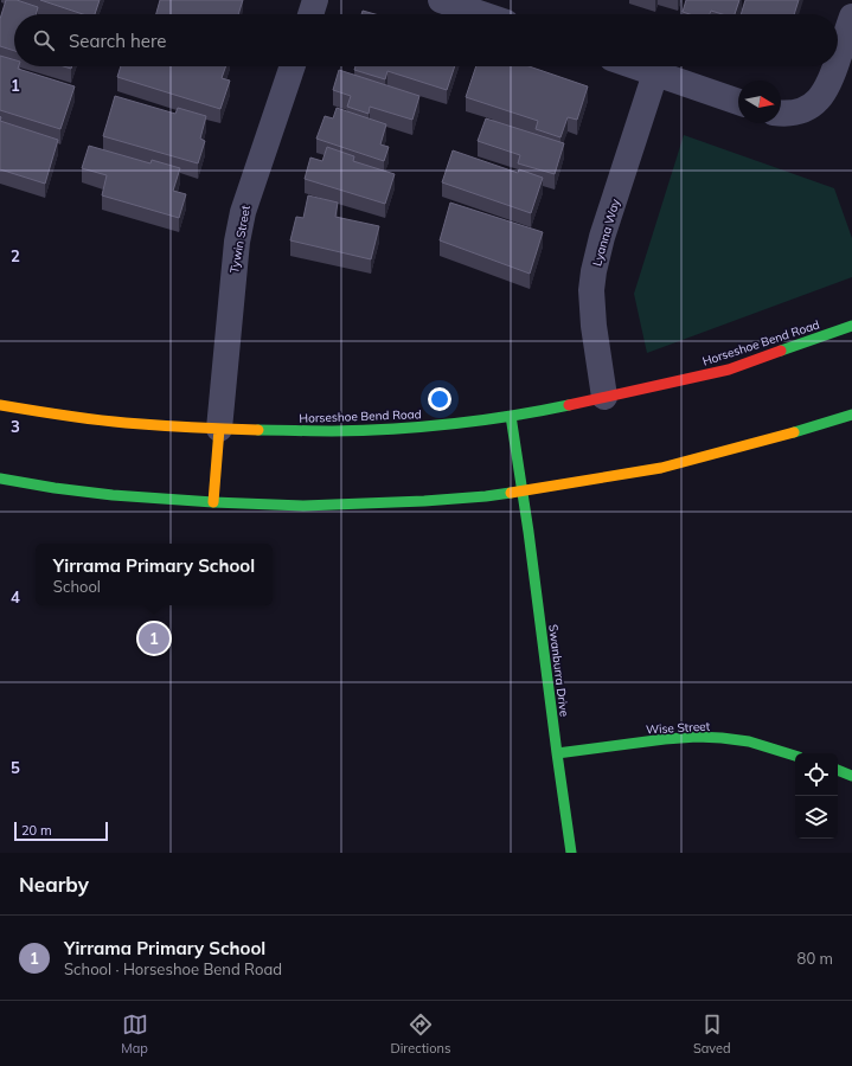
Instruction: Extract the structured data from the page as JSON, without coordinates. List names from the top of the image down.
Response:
{
  "streets": {
    "street": [
      "Lyanna Way",
      "Tywin Street",
      "Horseshoe Bend Road",
      "Swanburra Drive",
      "Wise Street"
    ]
  },
  "crossings": [
    ["Lyanna Way", "Horseshoe Bend Road"],
    ["Tywin Street", "Horseshoe Bend Road"],
    ["Horseshoe Bend Road", "Swanburra Drive"],
    ["Swanburra Drive", "Wise Street"]
  ],
  "scale_bar": "20 m",
  "north": "right",
  "page": {
    "search": "Search here",
    "popup": ["Yirrama Primary School", "School"],
    "pins": "1",
    "scale": "20 m",
    "heading": "Nearby",
    "list": [
      {
        "mark": "1",
        "name": "Yirrama Primary School",
        "note": "School · Horseshoe Bend Road",
        "value": "80 m"
      }
    ],
    "nav": ["Map", "Directions", "Saved"]
  },
  "grid": {
    "rows": [
      "1",
      "2",
      "3",
      "4",
      "5"
    ]
  }
}
